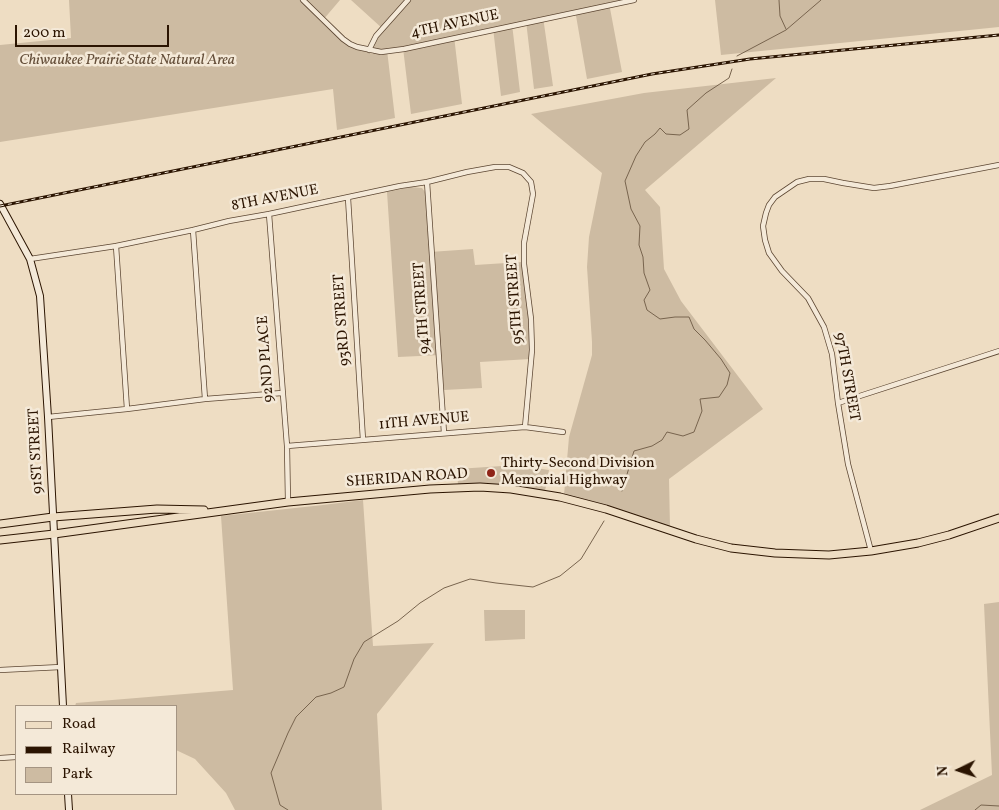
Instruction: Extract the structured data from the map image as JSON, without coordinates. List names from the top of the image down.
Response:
{
  "streets": {
    "main road": ["SHERIDAN ROAD"],
    "street": [
      "4TH AVENUE",
      "8TH AVENUE",
      "95TH STREET",
      "94TH STREET",
      "93RD STREET",
      "92ND PLACE",
      "97TH STREET",
      "11TH AVENUE",
      "91ST STREET"
    ]
  },
  "crossings": [
    ["8TH AVENUE", "95TH STREET"],
    ["8TH AVENUE", "94TH STREET"],
    ["8TH AVENUE", "93RD STREET"],
    ["8TH AVENUE", "92ND PLACE"],
    ["8TH AVENUE", "91ST STREET"],
    ["95TH STREET", "11TH AVENUE"],
    ["94TH STREET", "11TH AVENUE"],
    ["93RD STREET", "11TH AVENUE"],
    ["92ND PLACE", "11TH AVENUE"],
    ["92ND PLACE", "SHERIDAN ROAD"],
    ["97TH STREET", "SHERIDAN ROAD"],
    ["91ST STREET", "SHERIDAN ROAD"]
  ],
  "parks": ["Chiwaukee Prairie State Natural Area"],
  "places": ["Thirty-Second Division Memorial Highway"],
  "legend": ["Road", "Railway", "Park"],
  "scale_bar": "200 m",
  "north": "left"
}
